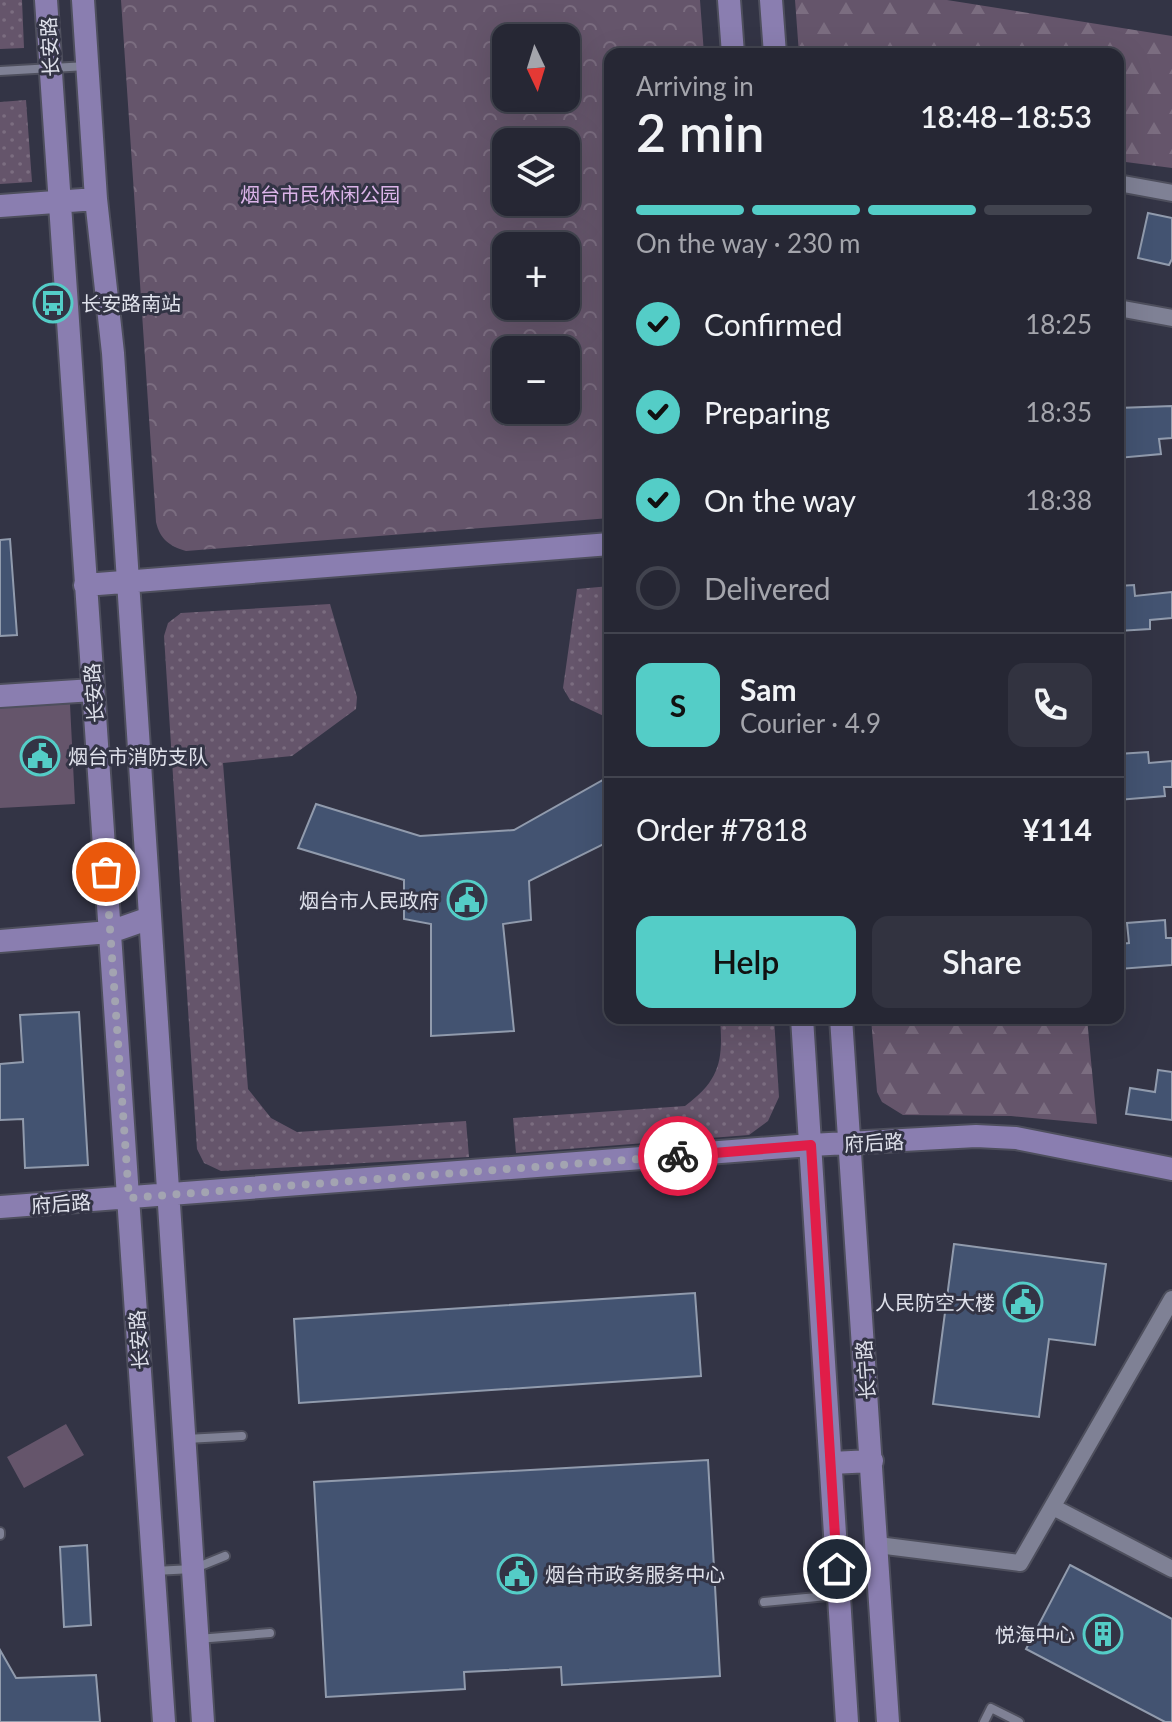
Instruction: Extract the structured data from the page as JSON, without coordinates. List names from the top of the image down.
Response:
{
  "streets": {
    "street": ["长安路", "府后路", "长宁路"]
  },
  "crossings": [
    ["长安路", "府后路"],
    ["府后路", "长宁路"]
  ],
  "parks": ["烟台市民休闲公园"],
  "places": {
    "bus stop": ["长安路南站"],
    "public building": [
      "烟台市消防支队",
      "烟台市人民政府",
      "人民防空大楼",
      "烟台市政务服务中心"
    ],
    "building": ["悦海中心"]
  },
  "north": "bottom",
  "page": {
    "map_buttons": ["+", "−"],
    "heading": ["2 min", "Arriving in", "18:48–18:53"],
    "panel": [
      "Sam",
      "Courier · 4.9",
      "Order #7818",
      "¥114"
    ],
    "bar": "On the way · 230 m",
    "list": [
      ["Confirmed", "18:25"],
      ["Preparing", "18:35"],
      ["On the way", "18:38"],
      "Delivered"
    ],
    "round": "S",
    "buttons": ["Help", "Share"]
  }
}
